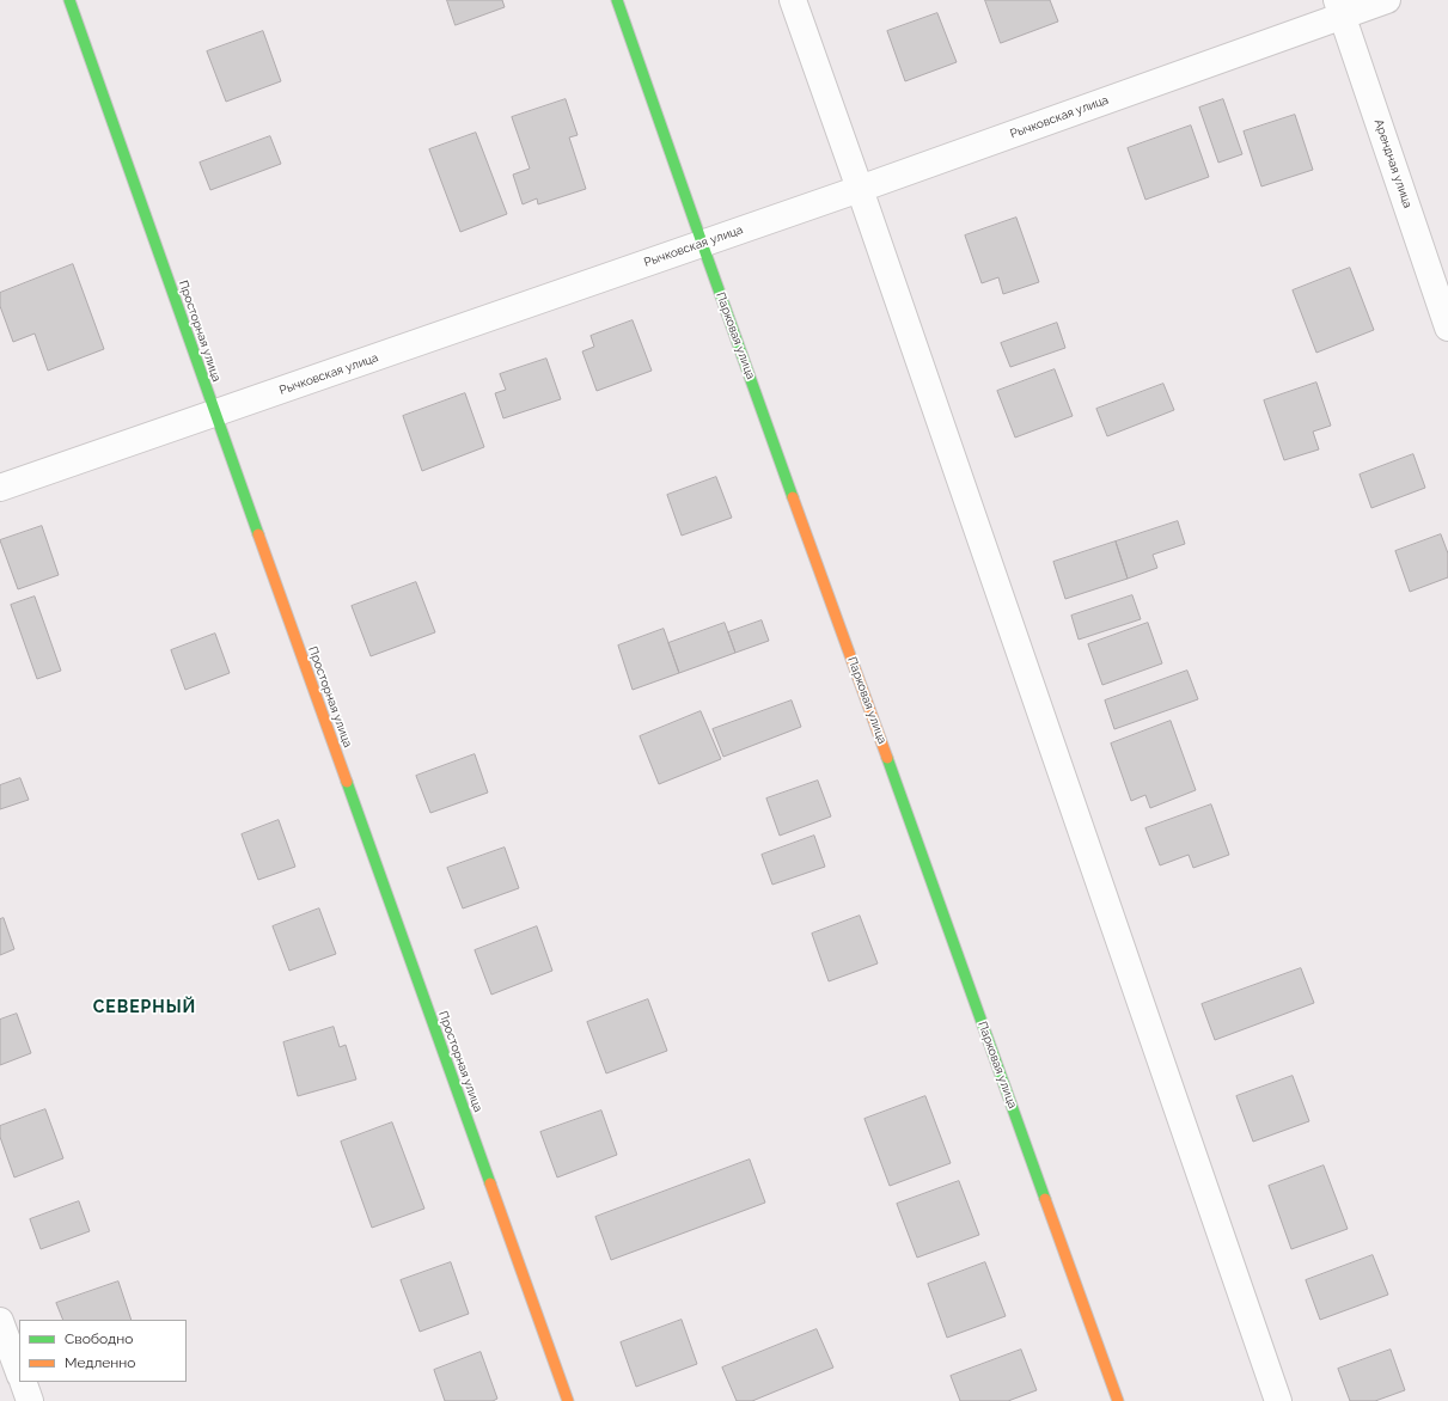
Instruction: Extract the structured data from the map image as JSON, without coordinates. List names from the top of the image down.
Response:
{
  "streets": {
    "street": [
      "Рычковская улица",
      "Арендная улица",
      "Просторная улица",
      "Парковая улица"
    ]
  },
  "crossings": [
    ["Рычковская улица", "Арендная улица"],
    ["Рычковская улица", "Просторная улица"],
    ["Рычковская улица", "Парковая улица"]
  ],
  "districts": ["СЕВЕРНЫЙ"],
  "legend": ["Свободно", "Медленно"]
}
